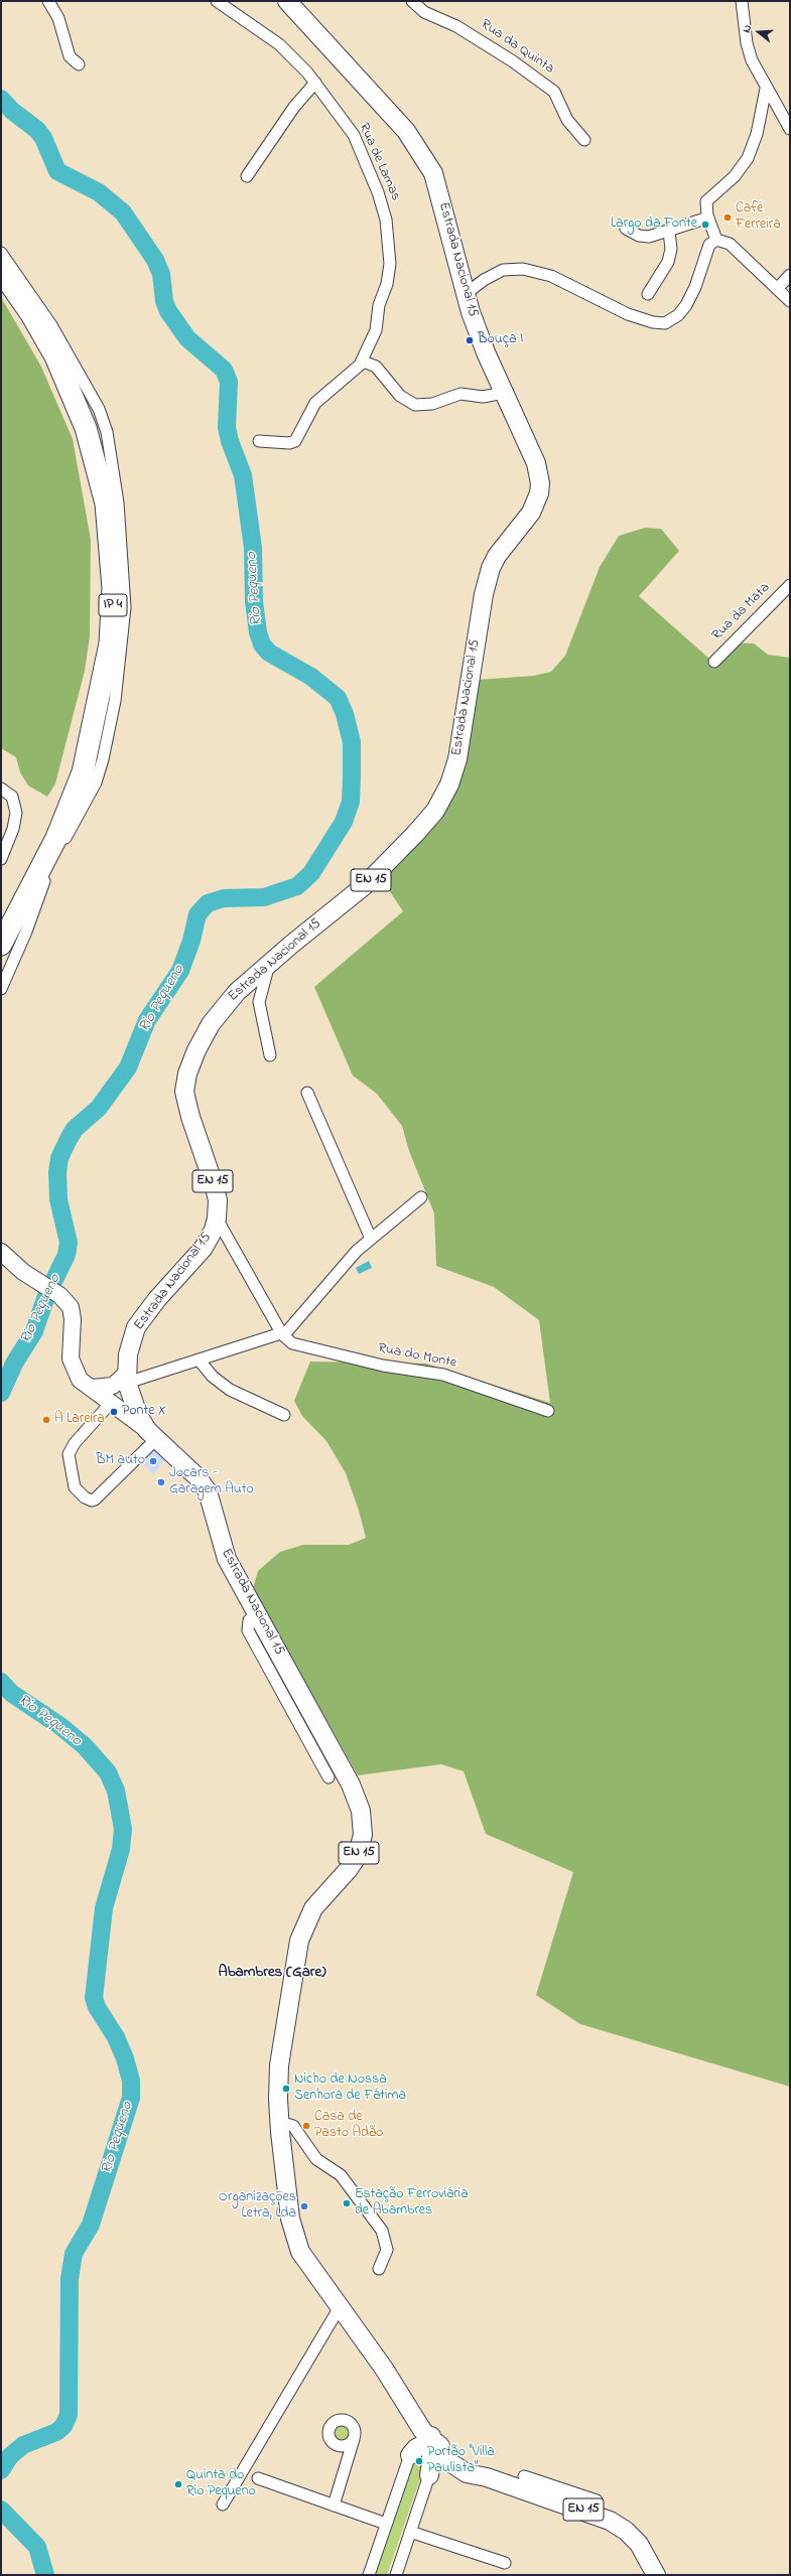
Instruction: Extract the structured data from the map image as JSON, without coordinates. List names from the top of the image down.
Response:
{
  "streets": {
    "highway": ["IP 4"],
    "main road": ["Estrada Nacional 15", "EN 15"],
    "street": [
      "Rua da Quinta",
      "Rua de Lamas",
      "Rua da Mata",
      "Rua do Monte"
    ]
  },
  "crossings": [
    ["Estrada Nacional 15", "EN 15"]
  ],
  "districts": ["Abambres (Gare)"],
  "water": ["Rio Pequeno"],
  "places": [
    "Café Ferreira",
    "Largo da Fonte",
    "Bouça I",
    "Ponte X",
    "A Lareira",
    "BM auto",
    "Jocars - Garagem Auto",
    "Nicho de Nossa Senhora de Fátima",
    "Casa de Pasto Adão",
    "Estação Ferroviária de Abambres",
    "Organizações Letra, Lda",
    "Portão \"Villa Paulista\"",
    "Quinta do Rio Pequeno"
  ],
  "north": "left"
}
